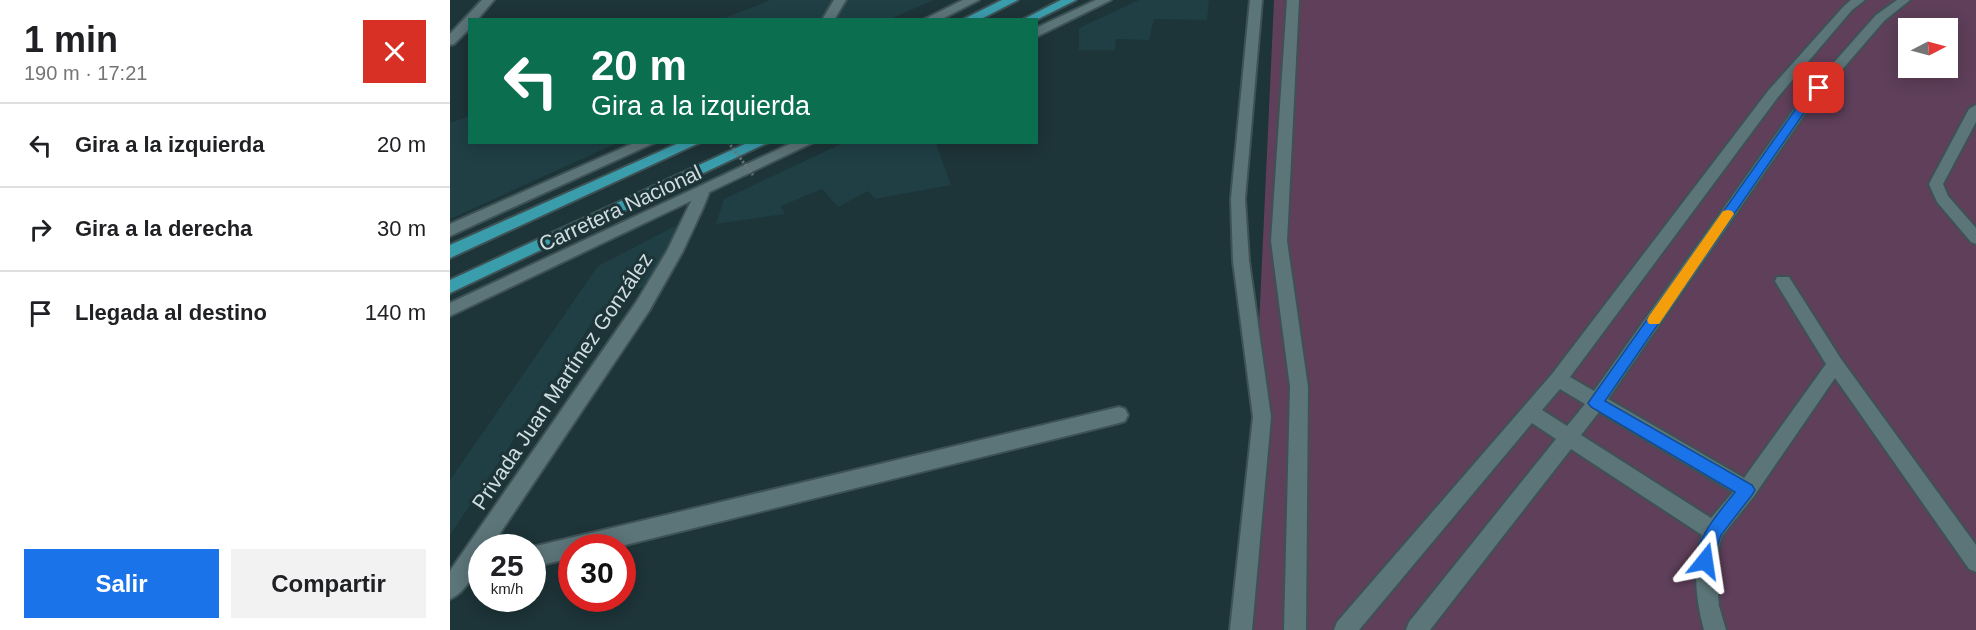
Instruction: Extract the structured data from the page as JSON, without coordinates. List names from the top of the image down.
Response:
{
  "streets": {
    "highway": ["Carretera Nacional"],
    "street": ["Privada Juan Martínez González"]
  },
  "crossings": [
    ["Carretera Nacional", "Privada Juan Martínez González"]
  ],
  "north": "right",
  "page": {
    "heading": ["1 min", "190 m · 17:21"],
    "turn": ["20 m", "Gira a la izquierda"],
    "list": [
      {
        "name": "Gira a la izquierda",
        "value": "20 m"
      },
      {
        "name": "Gira a la derecha",
        "value": "30 m"
      },
      {
        "name": "Llegada al destino",
        "value": "140 m"
      }
    ],
    "speed": "25 km/h",
    "limit": "30",
    "buttons": ["Salir", "Compartir"]
  }
}
